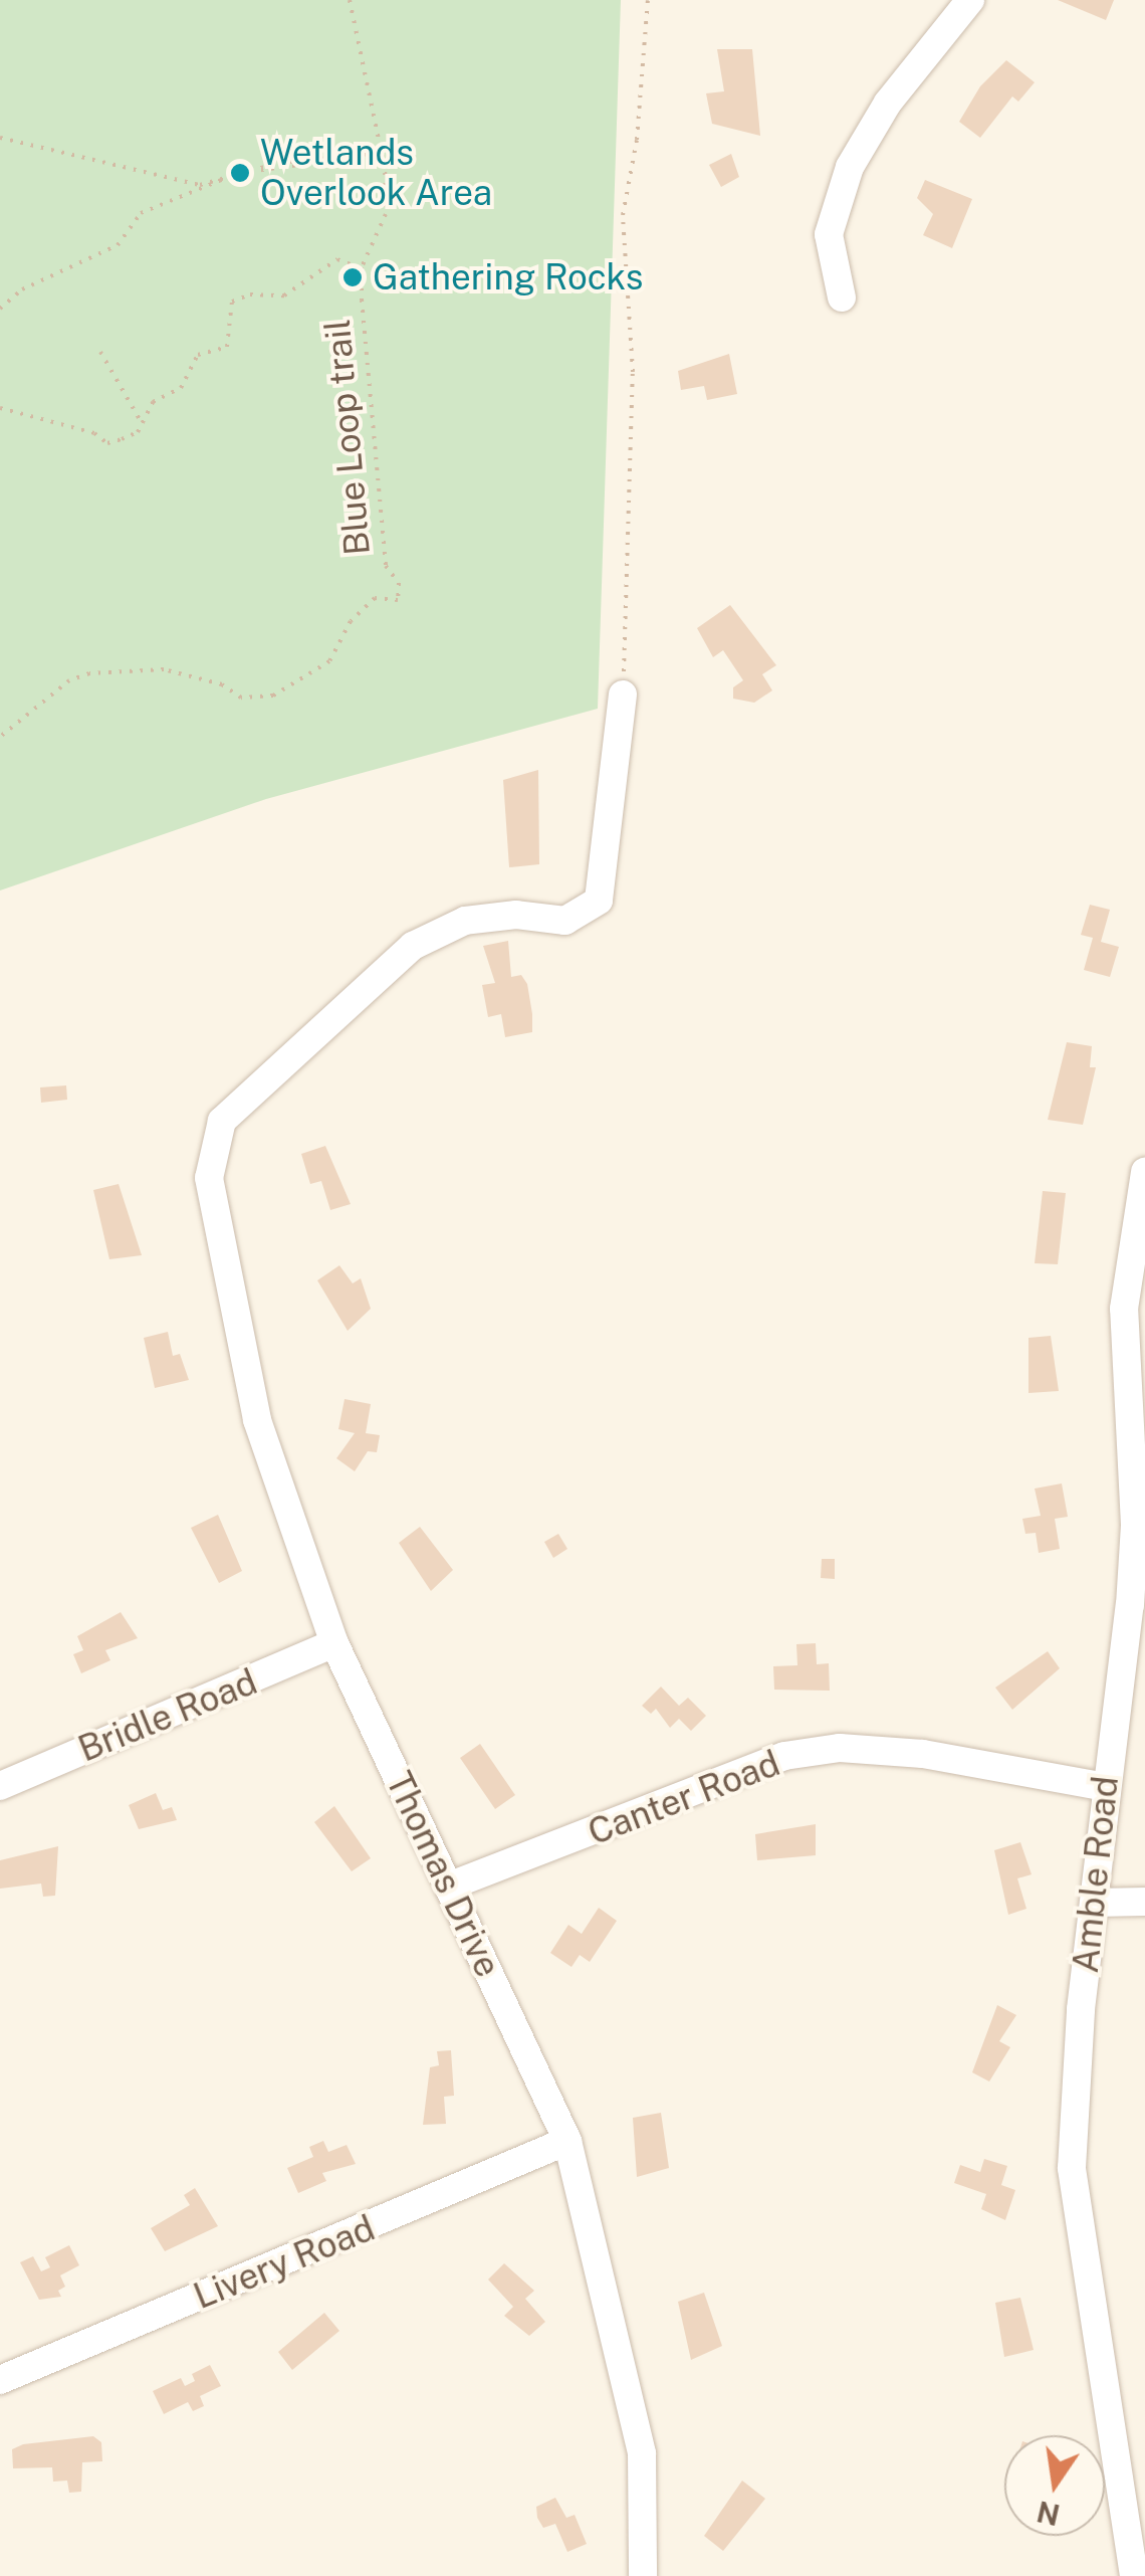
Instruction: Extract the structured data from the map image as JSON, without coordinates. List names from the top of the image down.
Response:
{
  "streets": {
    "street": [
      "Bridle Road",
      "Canter Road",
      "Thomas Drive",
      "Amble Road",
      "Livery Road"
    ],
    "path": ["Blue Loop trail"]
  },
  "crossings": [
    ["Bridle Road", "Thomas Drive"],
    ["Canter Road", "Thomas Drive"],
    ["Canter Road", "Amble Road"],
    ["Thomas Drive", "Livery Road"]
  ],
  "places": ["Wetlands Overlook Area", "Gathering Rocks"],
  "north": "bottom"
}
